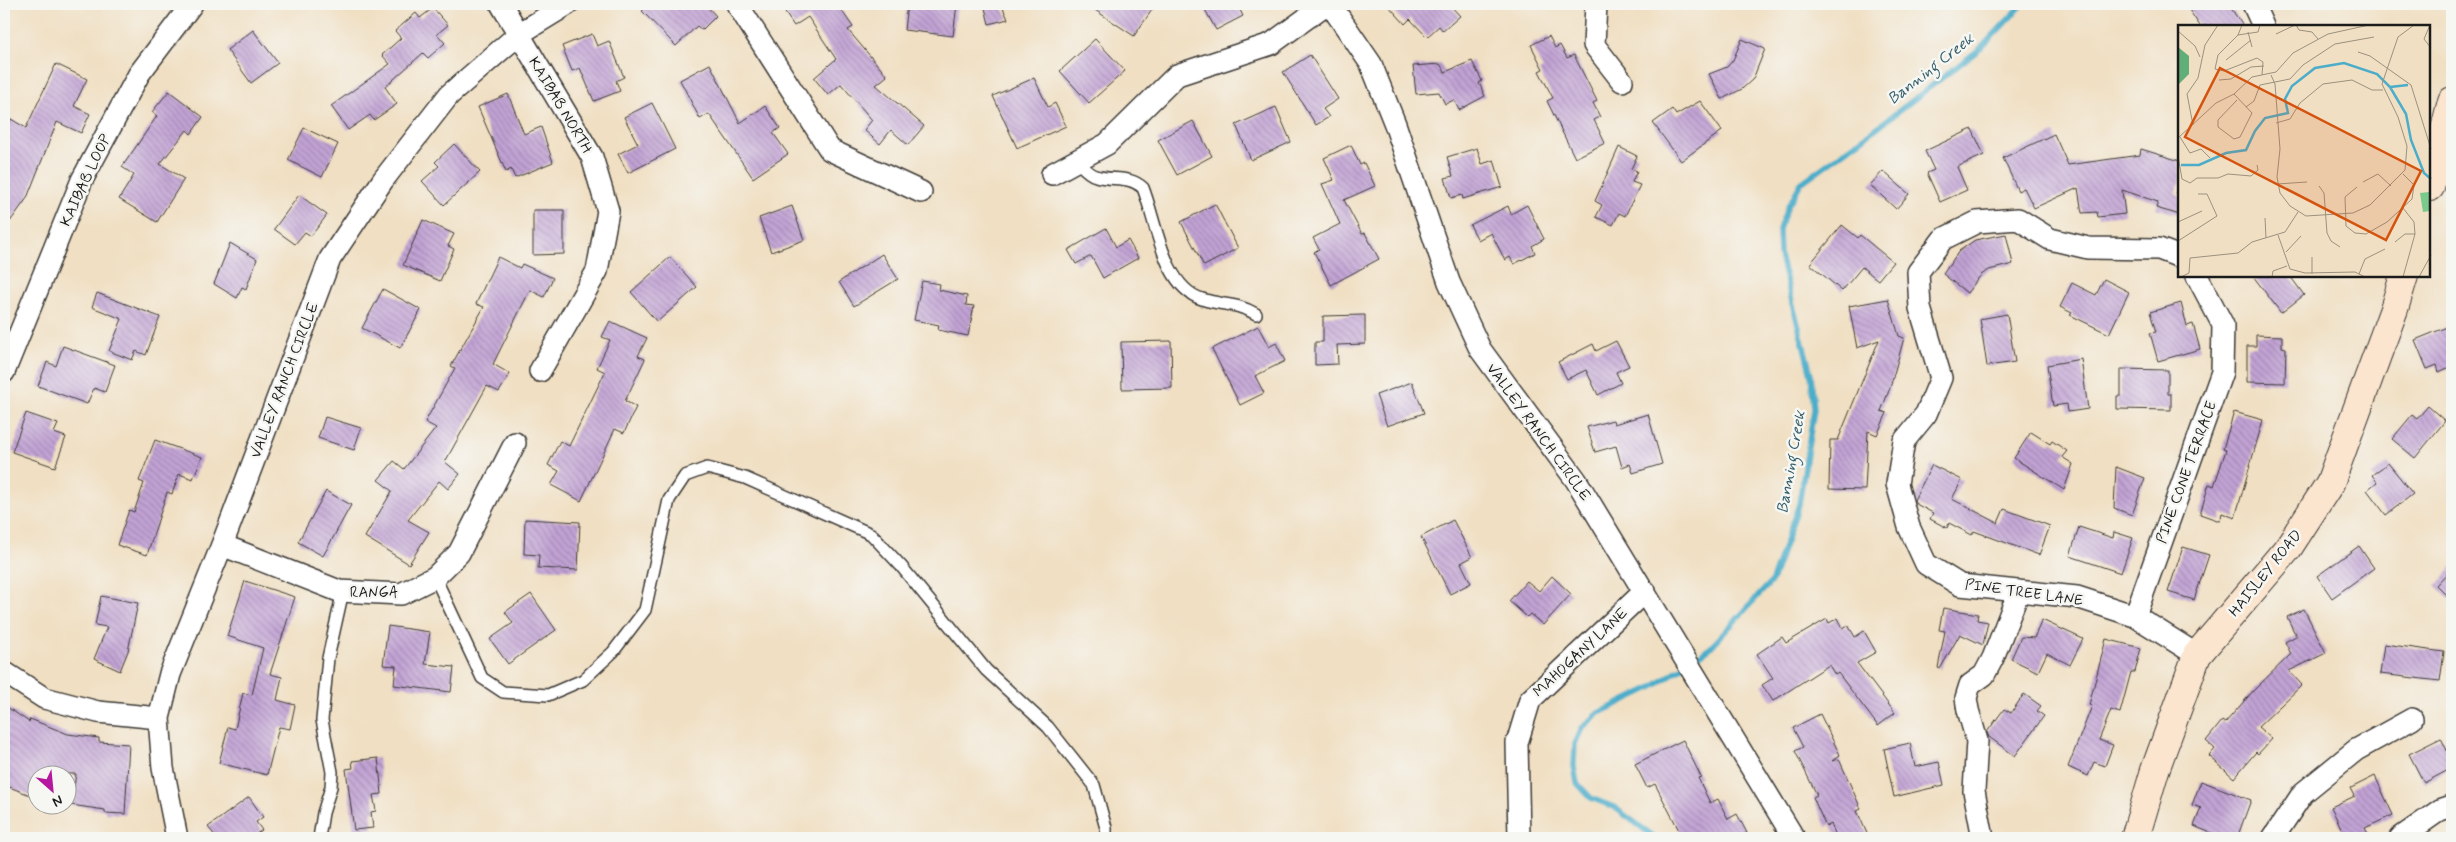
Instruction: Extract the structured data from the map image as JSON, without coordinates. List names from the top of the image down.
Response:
{
  "streets": {
    "street": [
      "KAIBAB NORTH",
      "KAIBAB LOOP",
      "VALLEY RANCH CIRCLE",
      "PINE CONE TERRACE",
      "HAISLEY ROAD",
      "RANGA",
      "PINE TREE LANE",
      "MAHOGANY LANE"
    ]
  },
  "crossings": [
    ["KAIBAB NORTH", "VALLEY RANCH CIRCLE"],
    ["VALLEY RANCH CIRCLE", "RANGA"],
    ["VALLEY RANCH CIRCLE", "MAHOGANY LANE"],
    ["PINE CONE TERRACE", "PINE TREE LANE"],
    ["HAISLEY ROAD", "PINE TREE LANE"]
  ],
  "water": ["Banning Creek"],
  "north": "bottom right"
}
